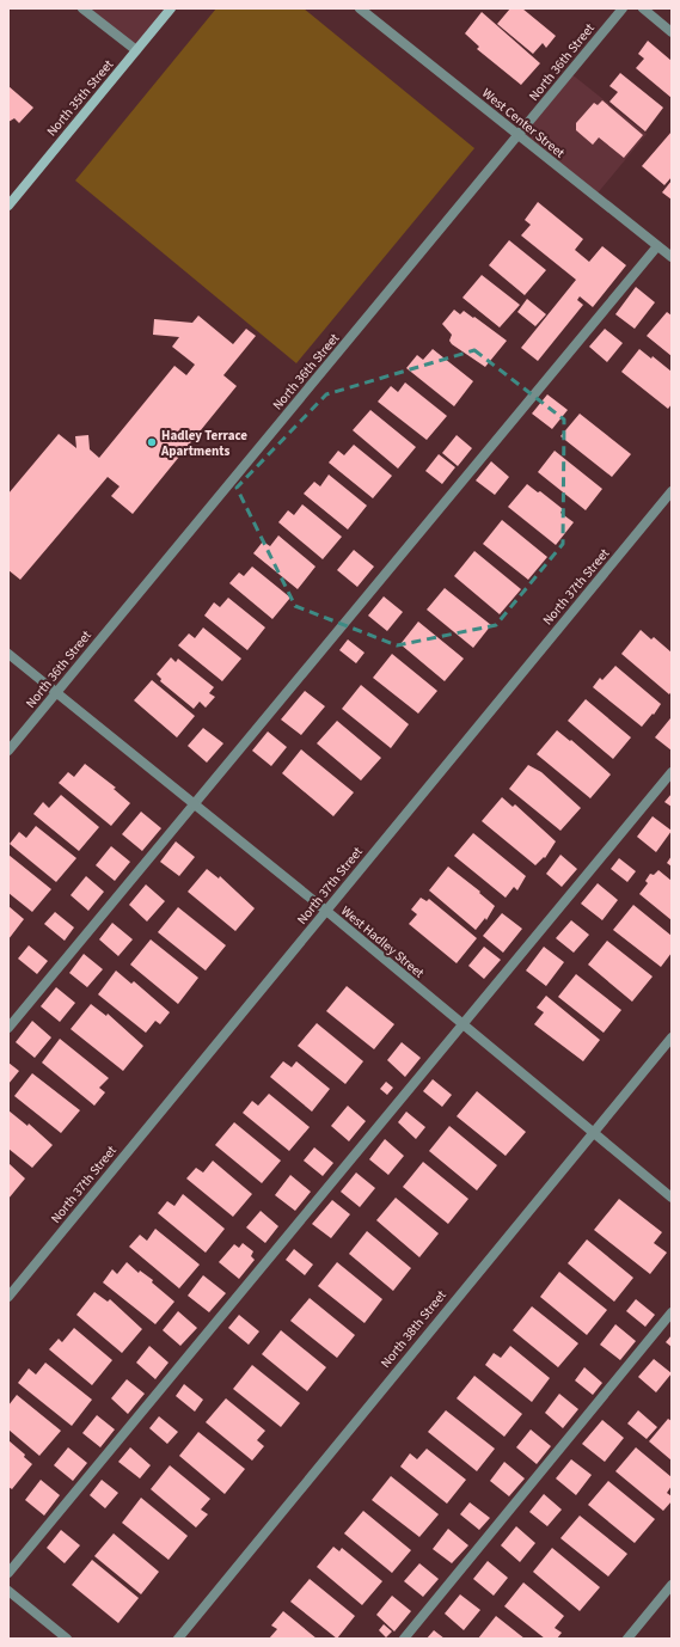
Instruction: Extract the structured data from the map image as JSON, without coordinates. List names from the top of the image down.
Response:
{
  "streets": {
    "main road": ["North 35th Street"],
    "street": [
      "North 36th Street",
      "West Center Street",
      "North 37th Street",
      "West Hadley Street",
      "North 38th Street"
    ]
  },
  "crossings": [
    ["North 36th Street", "West Center Street"],
    ["North 36th Street", "West Hadley Street"],
    ["North 37th Street", "West Hadley Street"],
    ["West Hadley Street", "North 38th Street"]
  ],
  "places": ["Hadley Terrace Apartments"]
}
